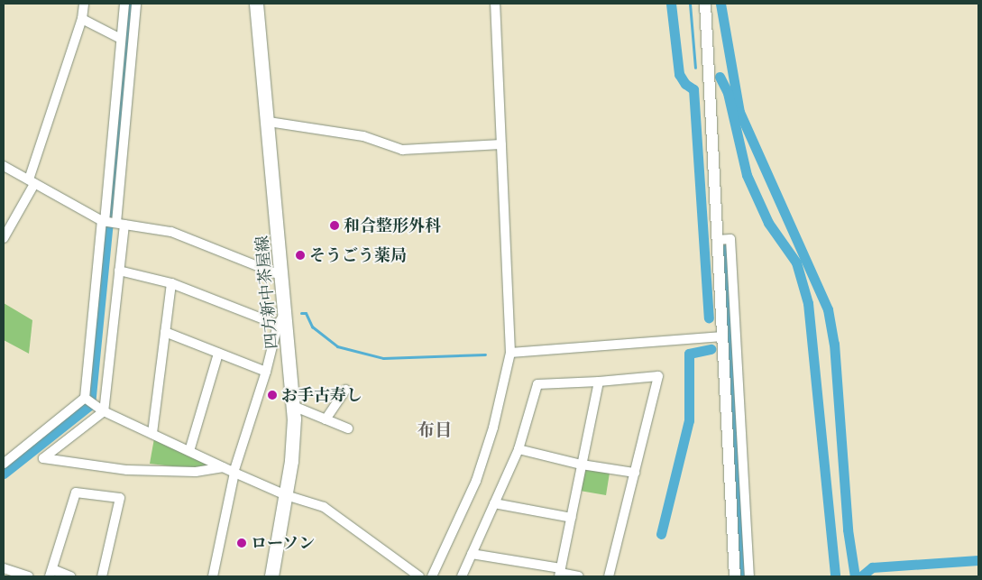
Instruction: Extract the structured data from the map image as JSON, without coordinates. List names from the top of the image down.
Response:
{
  "streets": {
    "main road": ["四方新中茶屋線"]
  },
  "districts": ["布目"],
  "places": [
    "和合整形外科",
    "そうごう薬局",
    "お手古寿し",
    "ローソン"
  ]
}
